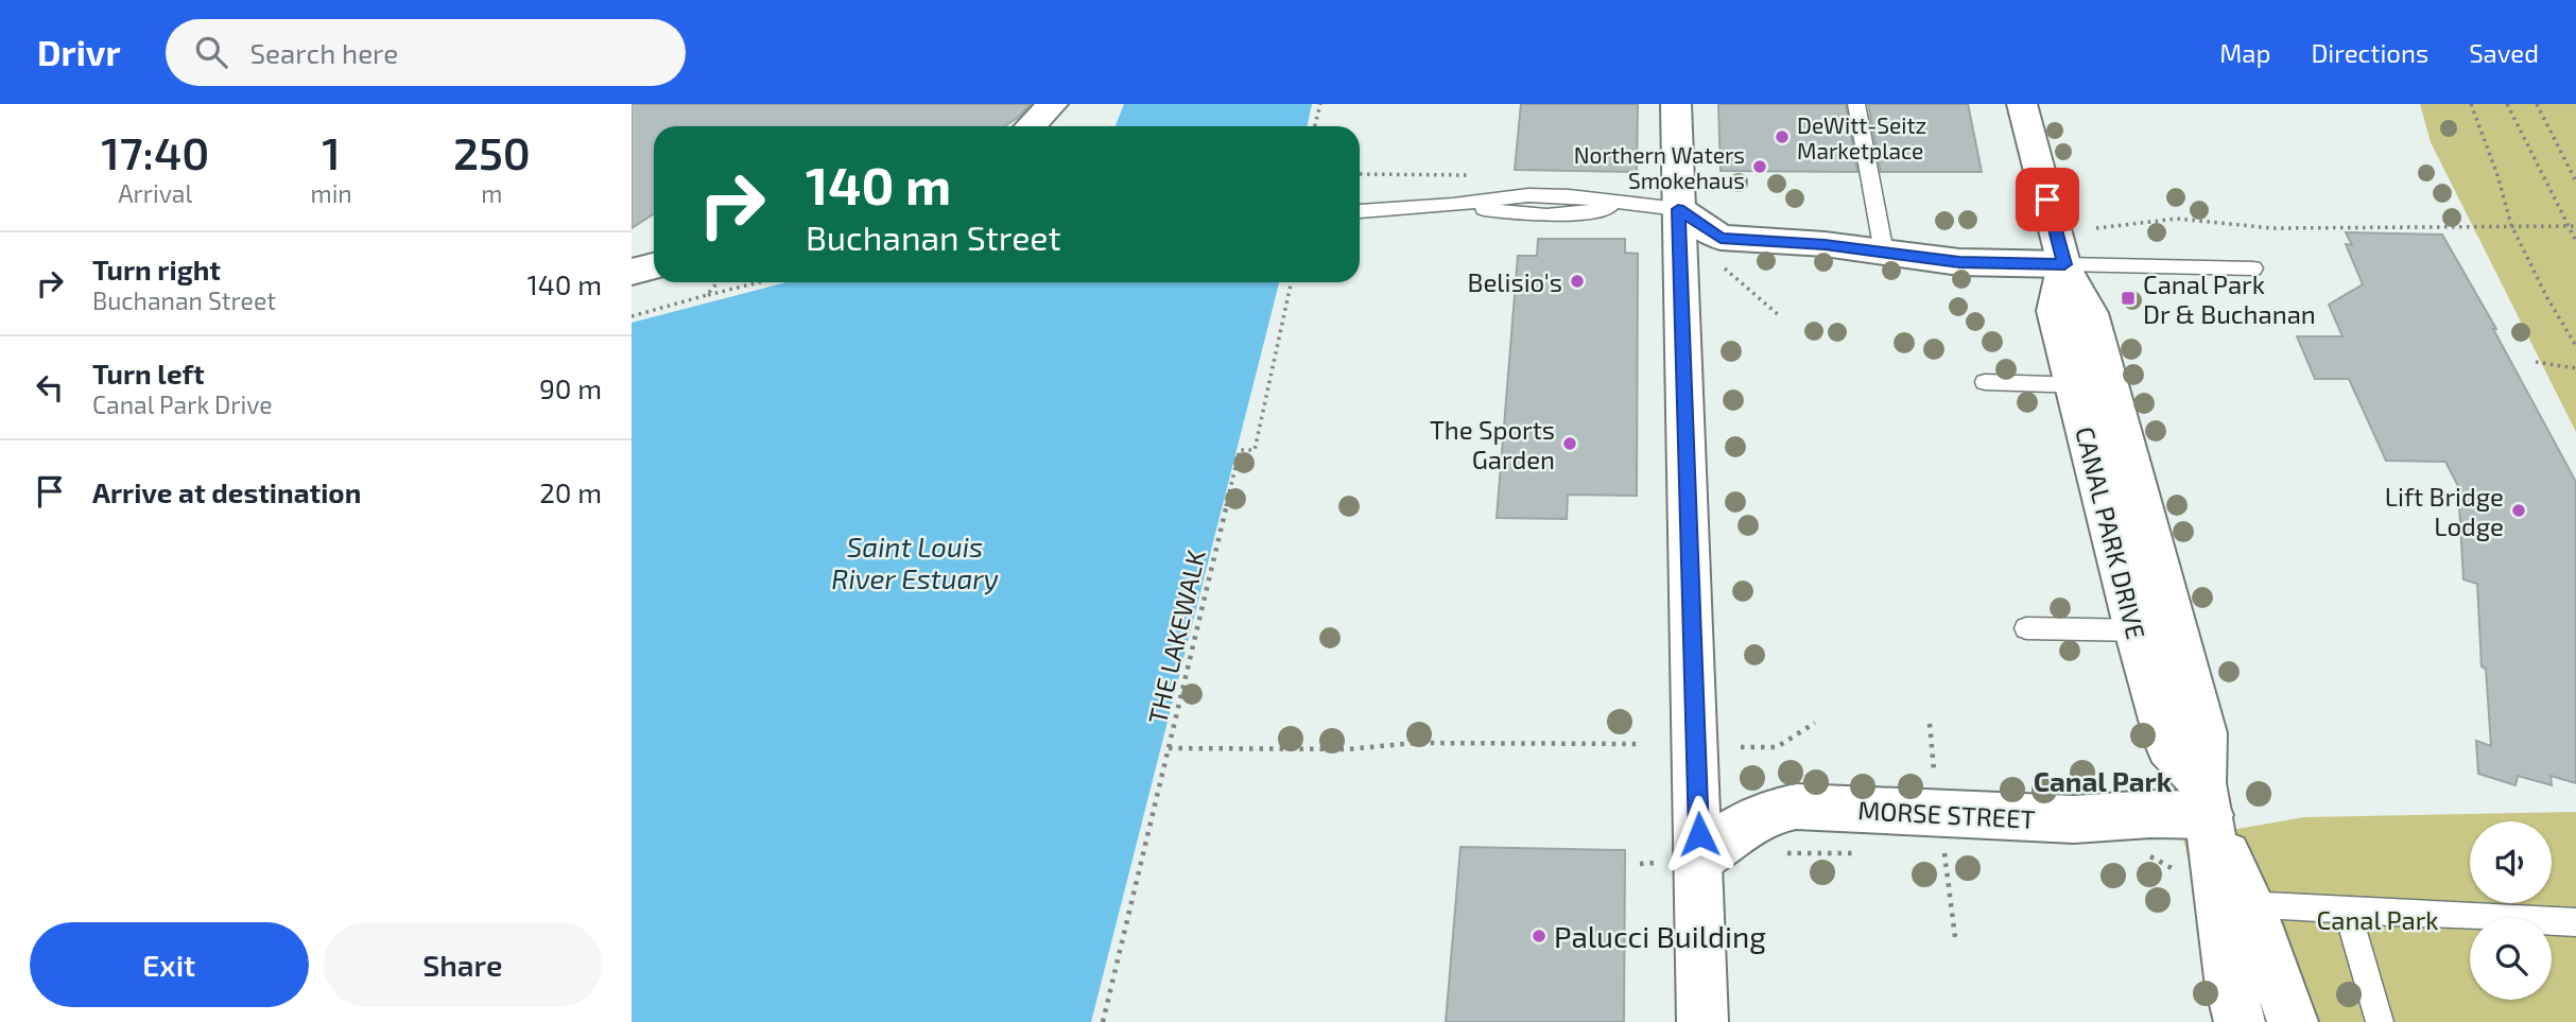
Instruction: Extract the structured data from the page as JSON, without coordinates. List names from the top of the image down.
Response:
{
  "streets": {
    "street": ["CANAL PARK DRIVE", "MORSE STREET"],
    "path": ["THE LAKEWALK"]
  },
  "crossings": [
    ["CANAL PARK DRIVE", "MORSE STREET"]
  ],
  "districts": ["Canal Park"],
  "water": ["Saint Louis River Estuary"],
  "parks": ["Canal Park"],
  "places": {
    "other": [
      "DeWitt-Seitz Marketplace",
      "Northern Waters Smokehaus",
      "Belisio's",
      "The Sports Garden",
      "Lift Bridge Lodge",
      "Palucci Building"
    ],
    "transit": ["Canal Park Dr & Buchanan"]
  },
  "page": {
    "header": "Drivr",
    "search": "Search here",
    "nav": ["Map", "Directions", "Saved"],
    "eta": [
      "17:40",
      "Arrival",
      "1",
      "min",
      "250",
      "m"
    ],
    "turn": ["140 m", "Buchanan Street"],
    "list": [
      {
        "name": "Turn right",
        "note": "Buchanan Street",
        "value": "140 m"
      },
      {
        "name": "Turn left",
        "note": "Canal Park Drive",
        "value": "90 m"
      },
      {
        "name": "Arrive at destination",
        "value": "20 m"
      }
    ],
    "buttons": ["Exit", "Share"]
  }
}
